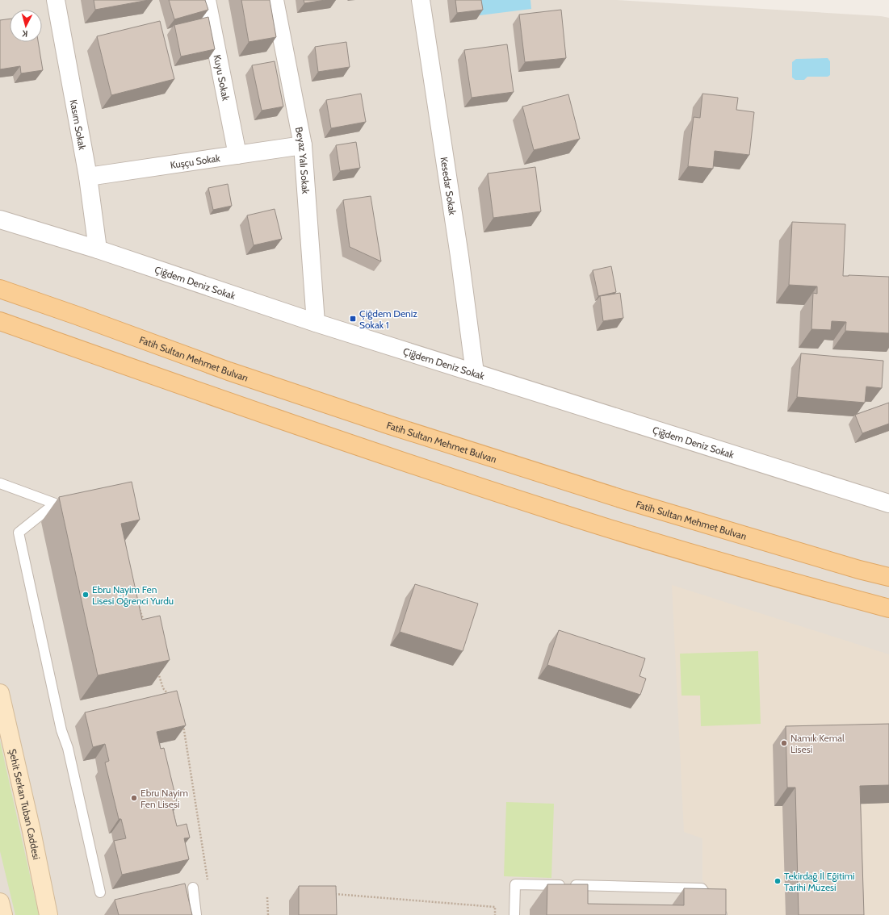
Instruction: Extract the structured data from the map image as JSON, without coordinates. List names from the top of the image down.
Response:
{
  "streets": {
    "main road": ["Fatih Sultan Mehmet Bulvarı", "Şehit Serkan Tuban Caddesi"],
    "street": [
      "Kuyu Sokak",
      "Kasım Sokak",
      "Kuşçu Sokak",
      "Beyaz Yalı Sokak",
      "Kesedar Sokak",
      "Çiğdem Deniz Sokak"
    ]
  },
  "crossings": [
    ["Kuyu Sokak", "Kuşçu Sokak"],
    ["Kasım Sokak", "Kuşçu Sokak"],
    ["Kasım Sokak", "Çiğdem Deniz Sokak"],
    ["Kuşçu Sokak", "Beyaz Yalı Sokak"],
    ["Beyaz Yalı Sokak", "Çiğdem Deniz Sokak"],
    ["Kesedar Sokak", "Çiğdem Deniz Sokak"]
  ],
  "places": {
    "transit": ["Çiğdem Deniz Sokak 1"],
    "other": [
      "Ebru Nayim Fen Lisesi Öğrenci Yurdu",
      "Namık Kemal Lisesi",
      "Ebru Nayim Fen Lisesi",
      "Tekirdağ İl Eğitimi Tarihi Müzesi"
    ]
  },
  "north": "bottom"
}
